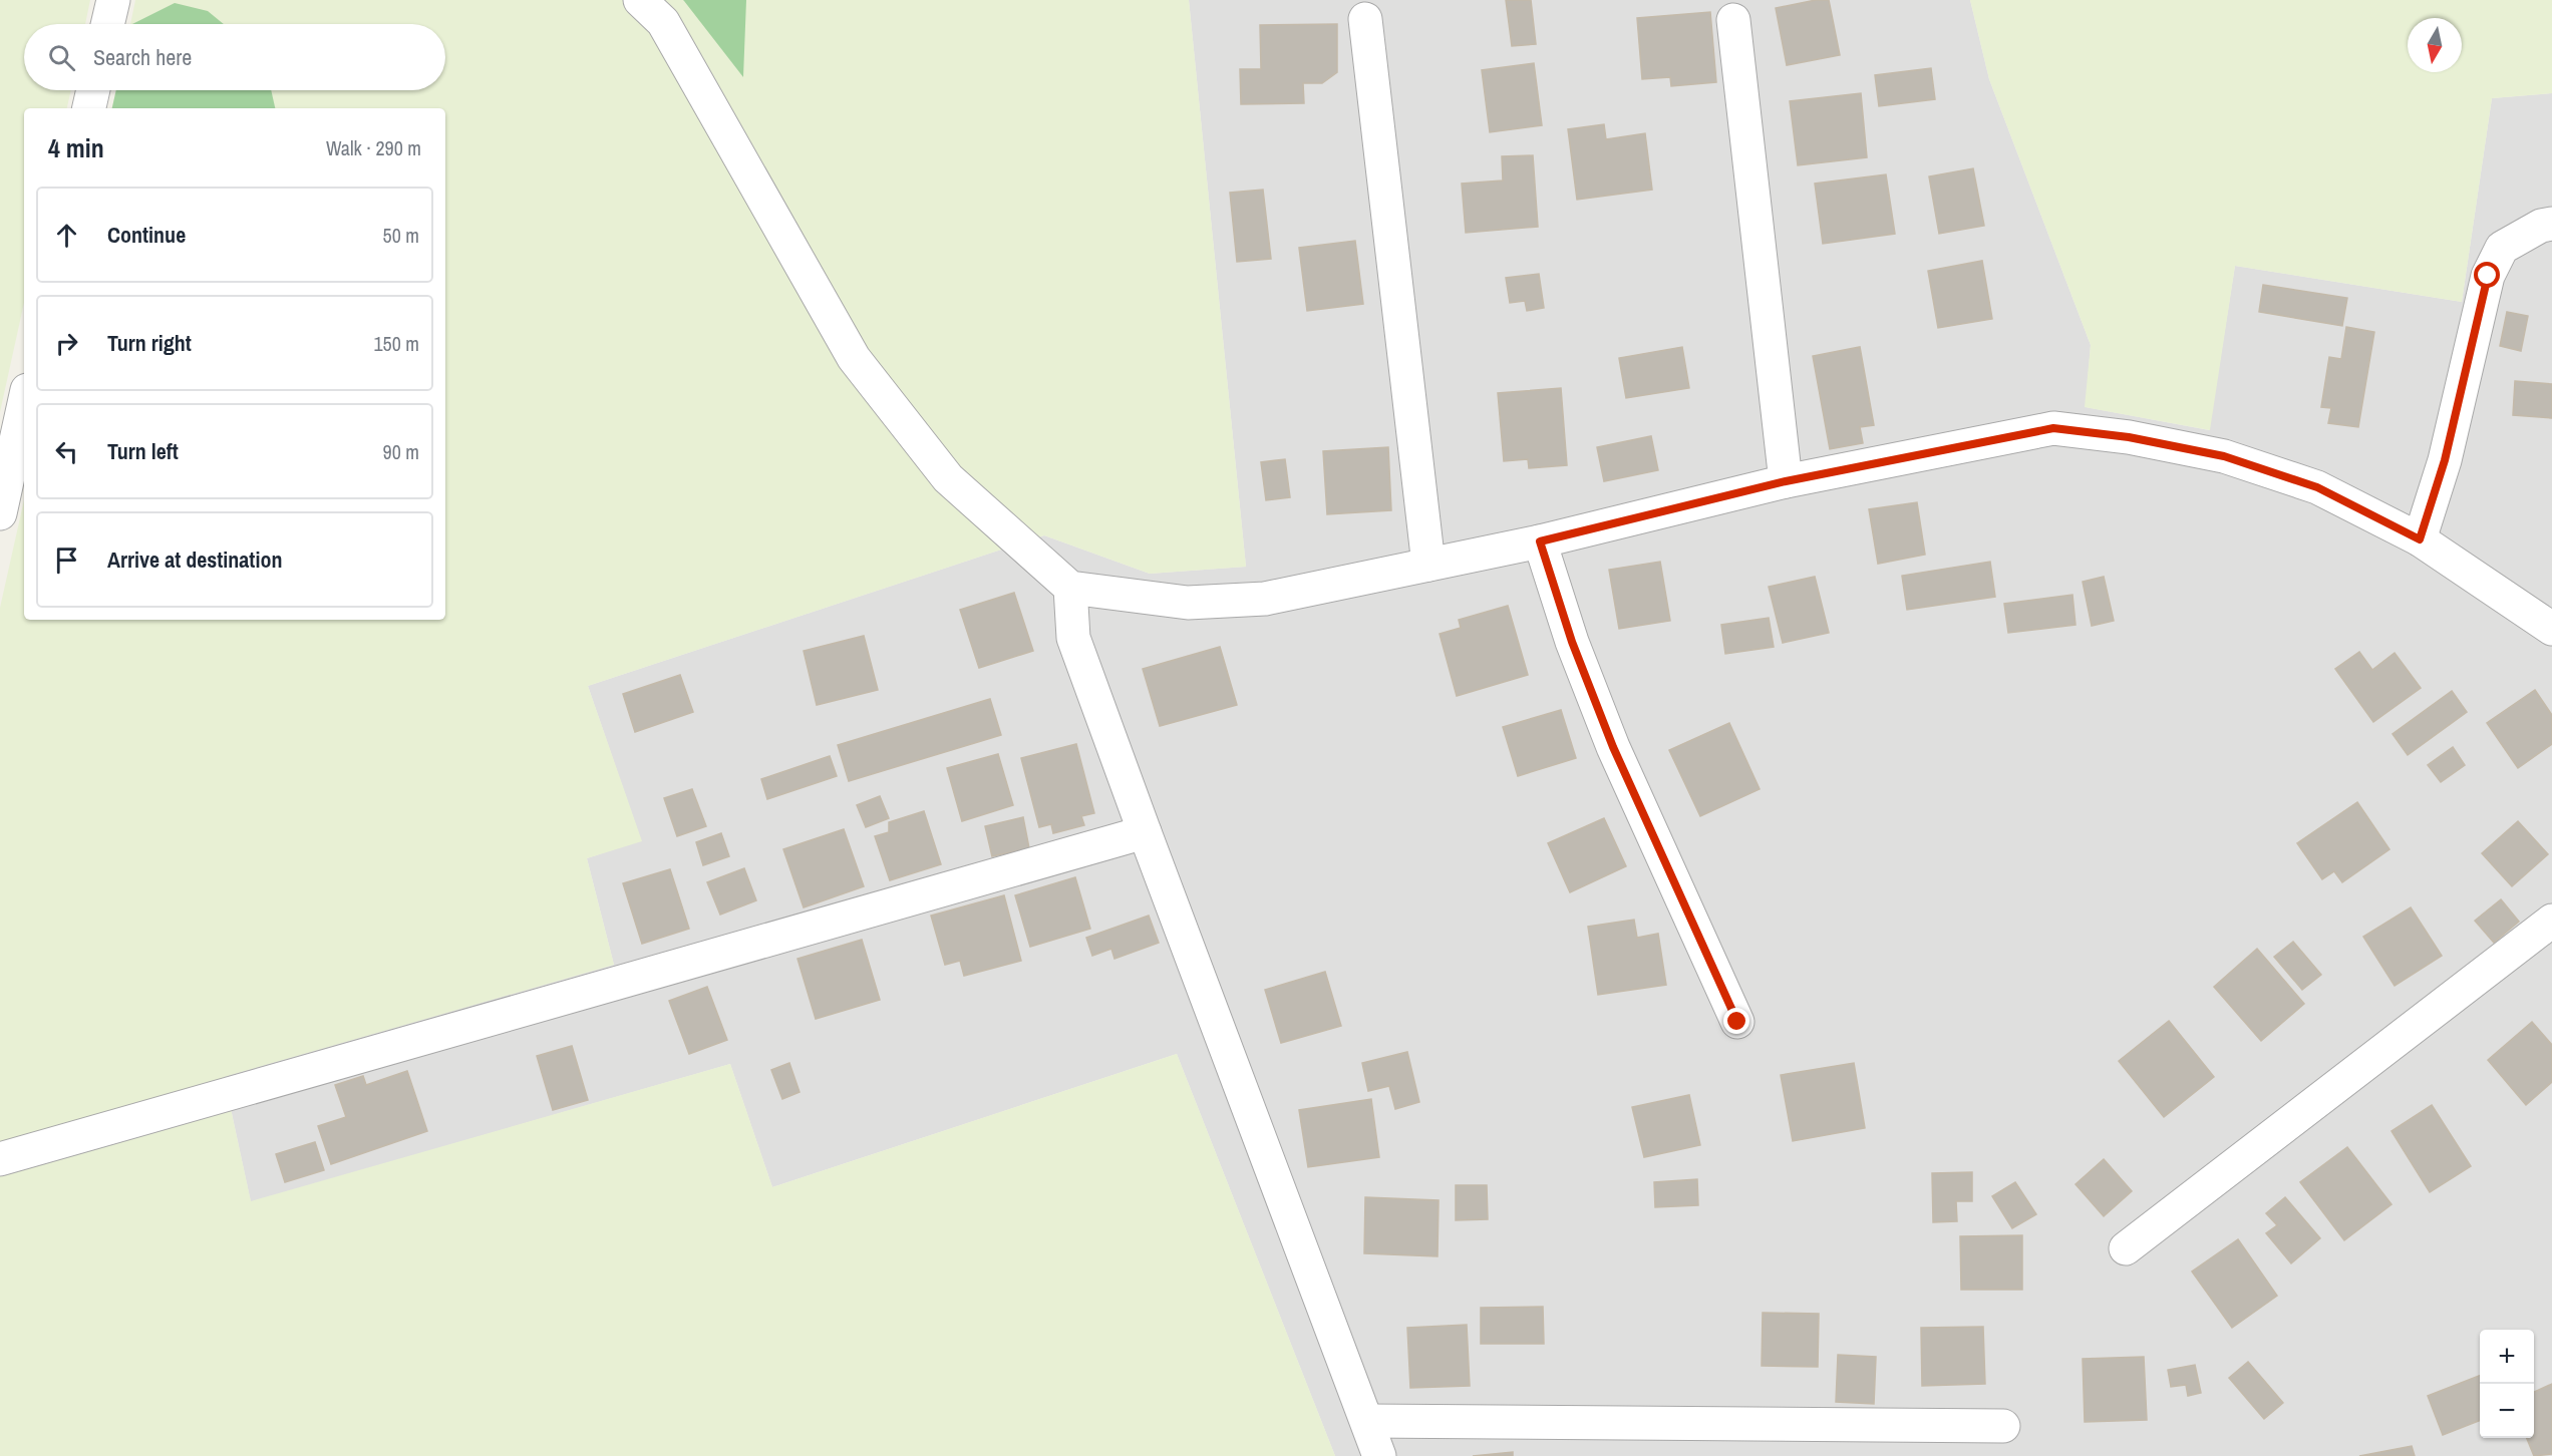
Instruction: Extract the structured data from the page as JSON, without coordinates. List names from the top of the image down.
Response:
{
  "north": "bottom",
  "page": {
    "search": "Search here",
    "heading": ["4 min", "Walk · 290 m"],
    "list": [
      ["Continue", "50 m"],
      ["Turn right", "150 m"],
      ["Turn left", "90 m"],
      "Arrive at destination"
    ],
    "map_buttons": ["+", "−"]
  }
}
